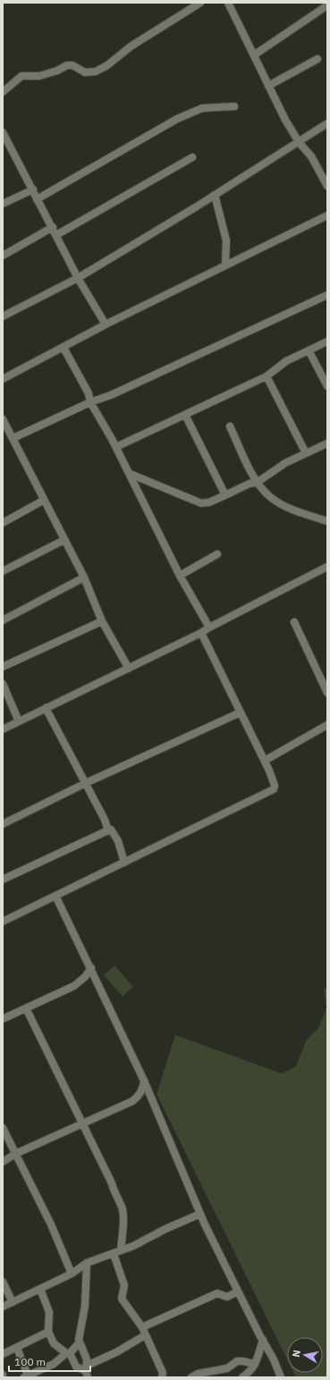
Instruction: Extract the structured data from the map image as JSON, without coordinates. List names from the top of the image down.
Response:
{
  "scale_bar": "100 m",
  "north": "left"
}
